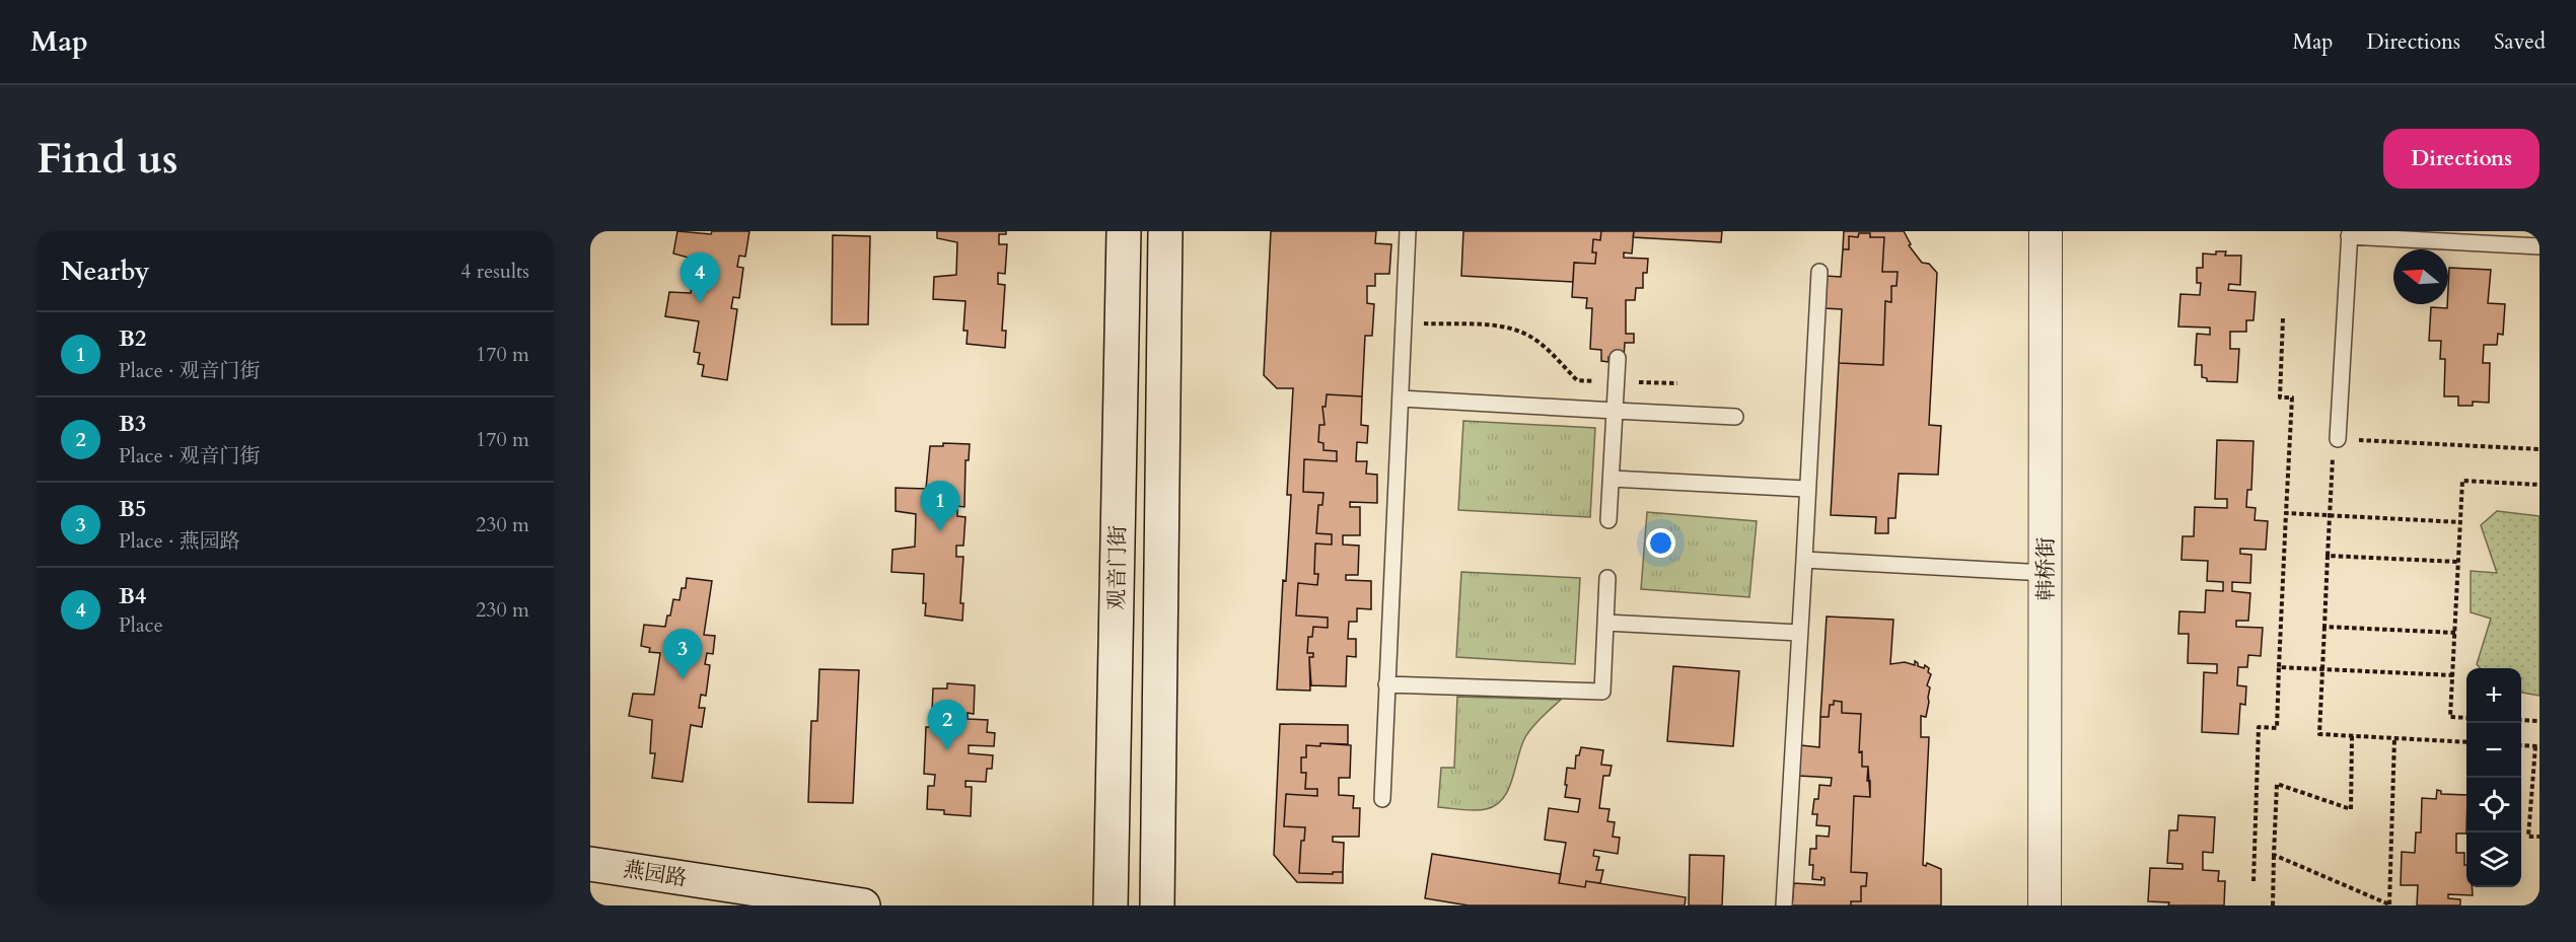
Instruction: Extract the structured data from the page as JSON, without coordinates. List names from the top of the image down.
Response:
{
  "streets": {
    "street": ["观音门街", "韩桥街", "燕园路"]
  },
  "north": "left",
  "page": {
    "header": "Map",
    "nav": ["Map", "Directions", "Saved"],
    "buttons": "Directions",
    "title": "Find us",
    "heading": ["Nearby", "4 results"],
    "pins": [
      "4",
      "1",
      "3",
      "2"
    ],
    "list": [
      {
        "mark": "1",
        "name": "B2",
        "note": "Place · 观音门街",
        "value": "170 m"
      },
      {
        "mark": "2",
        "name": "B3",
        "note": "Place · 观音门街",
        "value": "170 m"
      },
      {
        "mark": "3",
        "name": "B5",
        "note": "Place · 燕园路",
        "value": "230 m"
      },
      {
        "mark": "4",
        "name": "B4",
        "note": "Place",
        "value": "230 m"
      }
    ],
    "map_buttons": ["+", "−"]
  }
}
